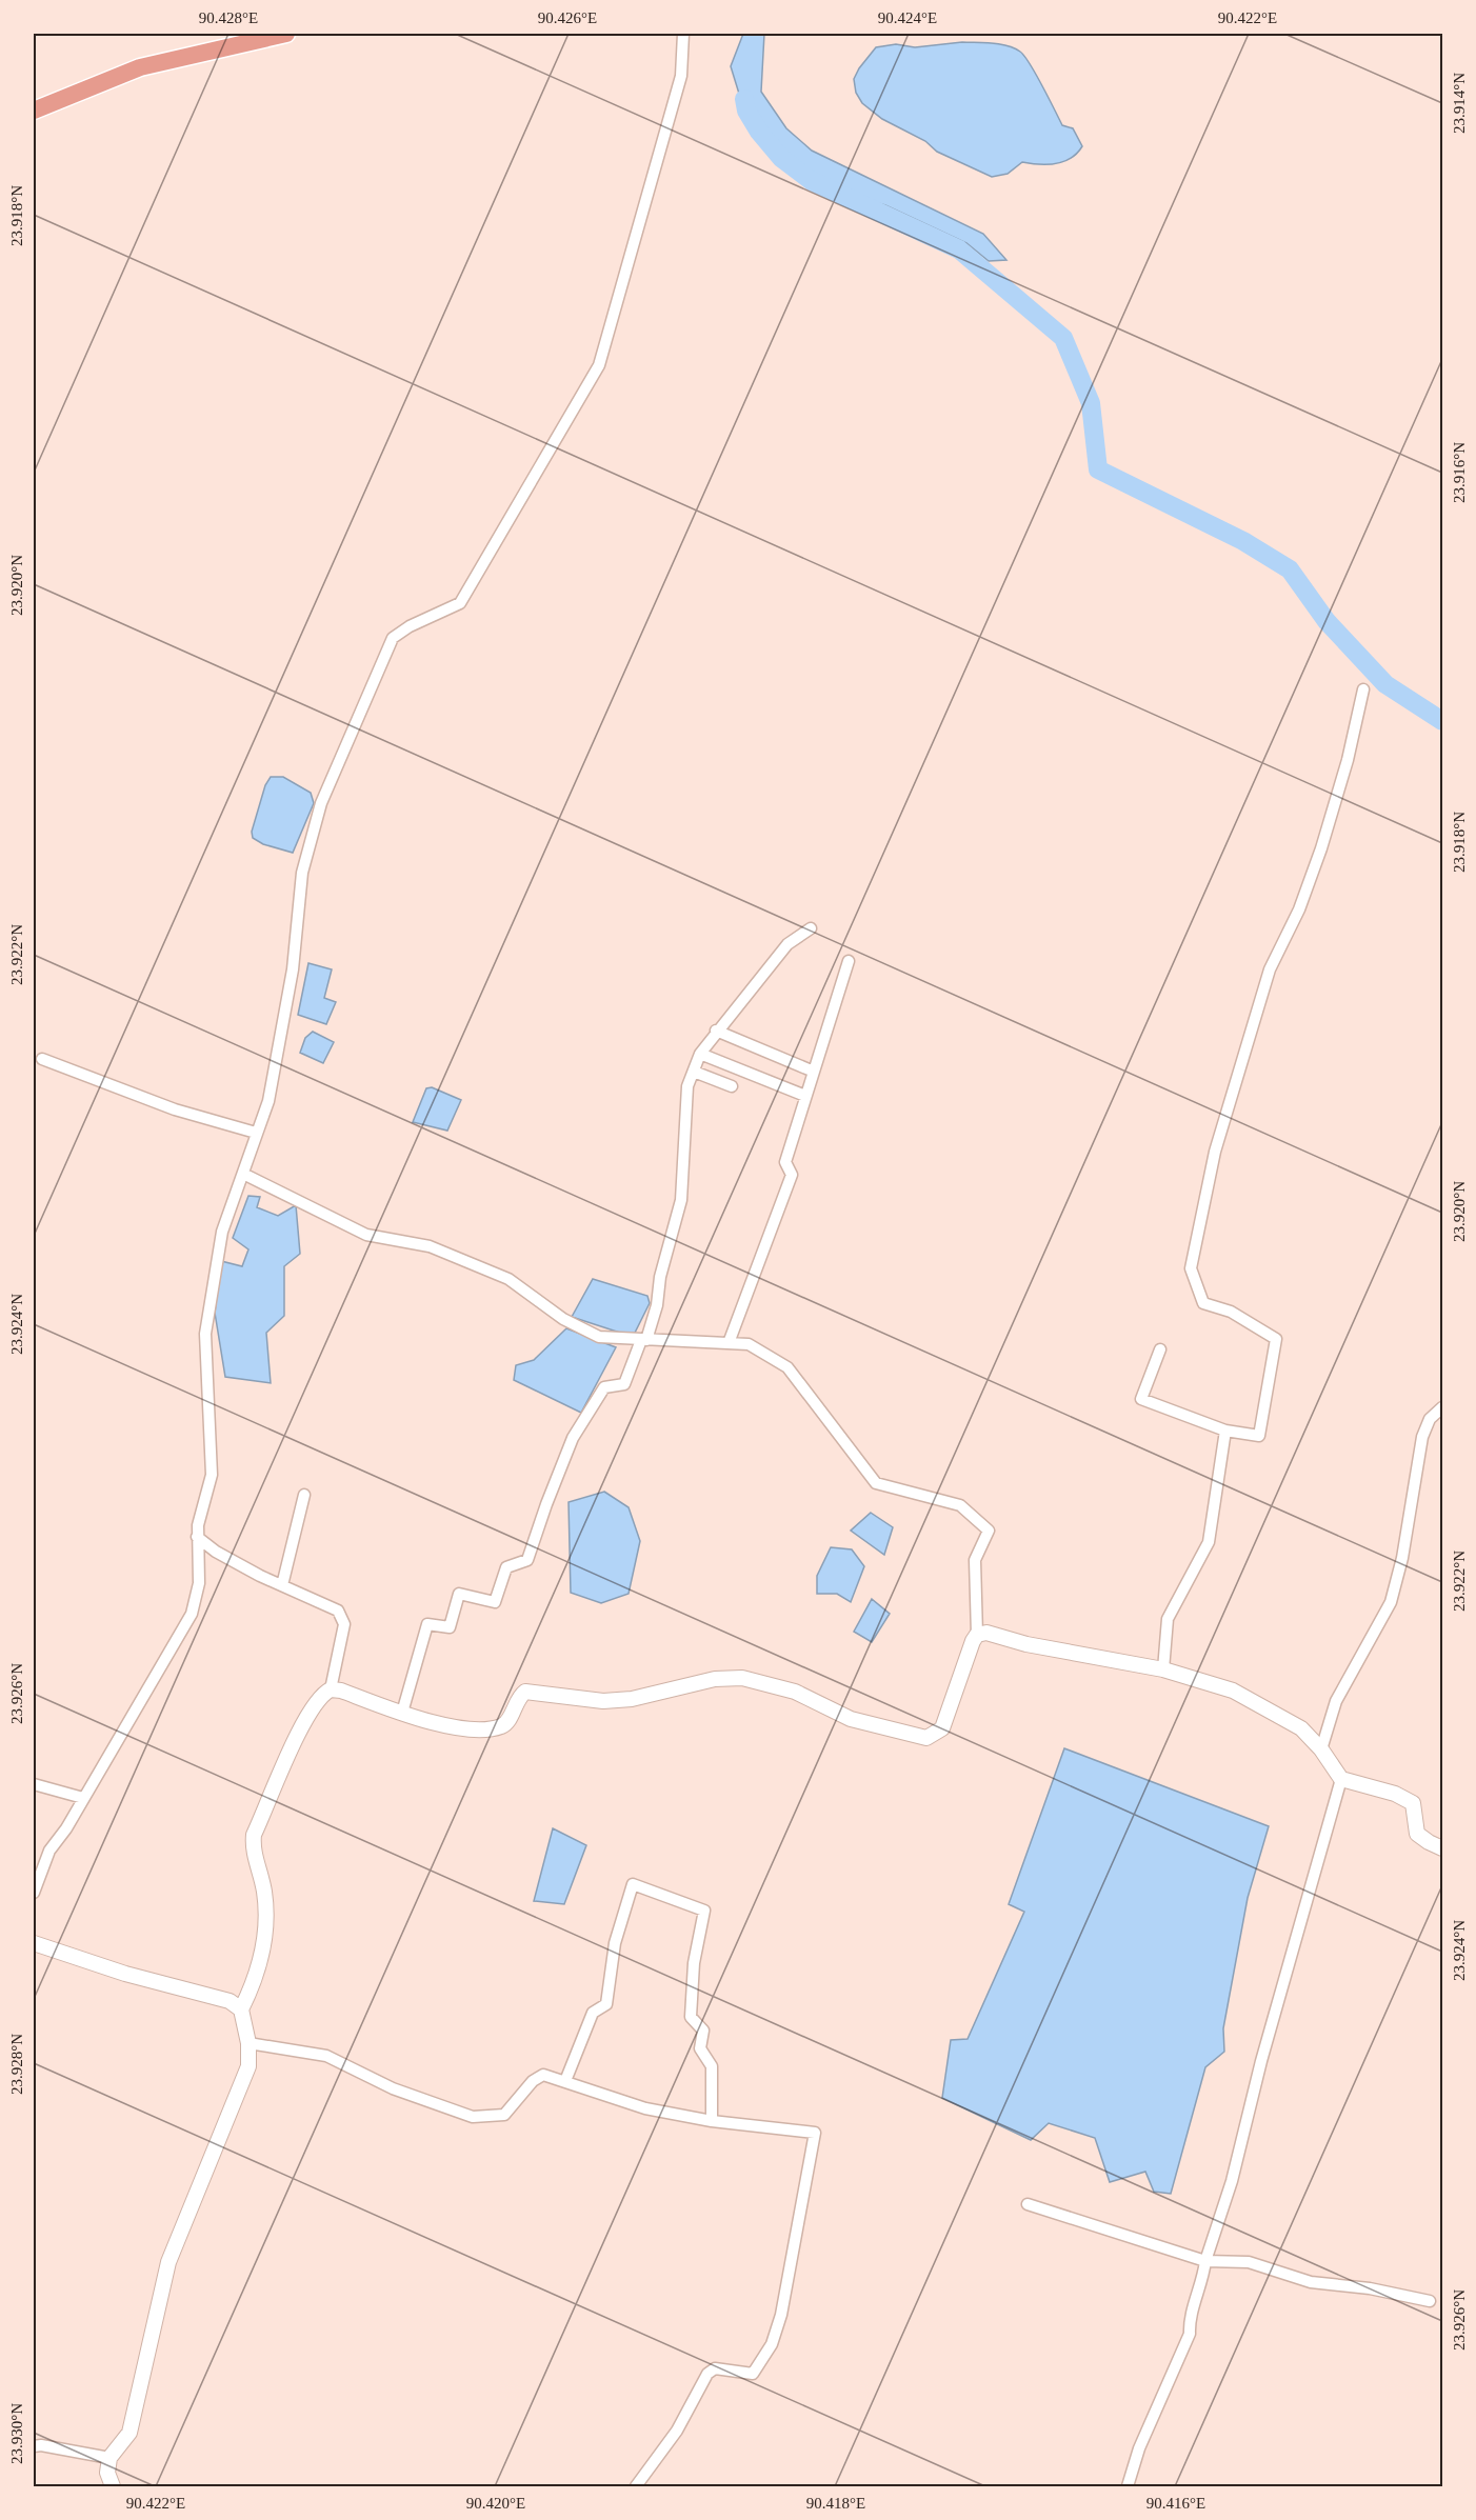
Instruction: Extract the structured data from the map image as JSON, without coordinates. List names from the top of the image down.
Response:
{
  "coordinates": [
    "90.428°E",
    "90.426°E",
    "90.424°E",
    "90.422°E",
    "23.914°N",
    "23.918°N",
    "23.916°N",
    "23.920°N",
    "23.922°N",
    "23.924°N",
    "23.926°N",
    "23.928°N",
    "23.930°N",
    "90.420°E",
    "90.418°E",
    "90.416°E"
  ]
}
